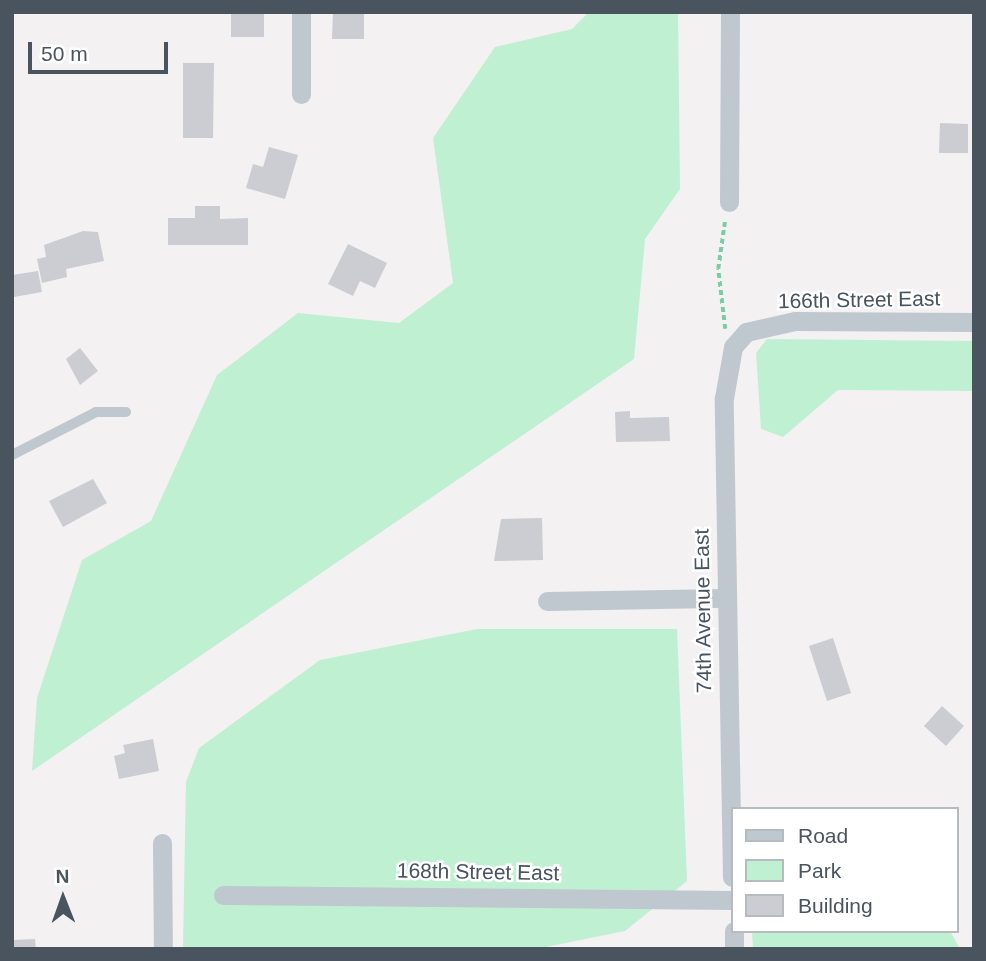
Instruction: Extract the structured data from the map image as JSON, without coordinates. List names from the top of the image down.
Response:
{
  "streets": {
    "street": ["166th Street East", "74th Avenue East", "168th Street East"]
  },
  "crossings": [
    ["166th Street East", "74th Avenue East"]
  ],
  "legend": ["Road", "Park", "Building"],
  "scale_bar": "50 m",
  "north": "top"
}
